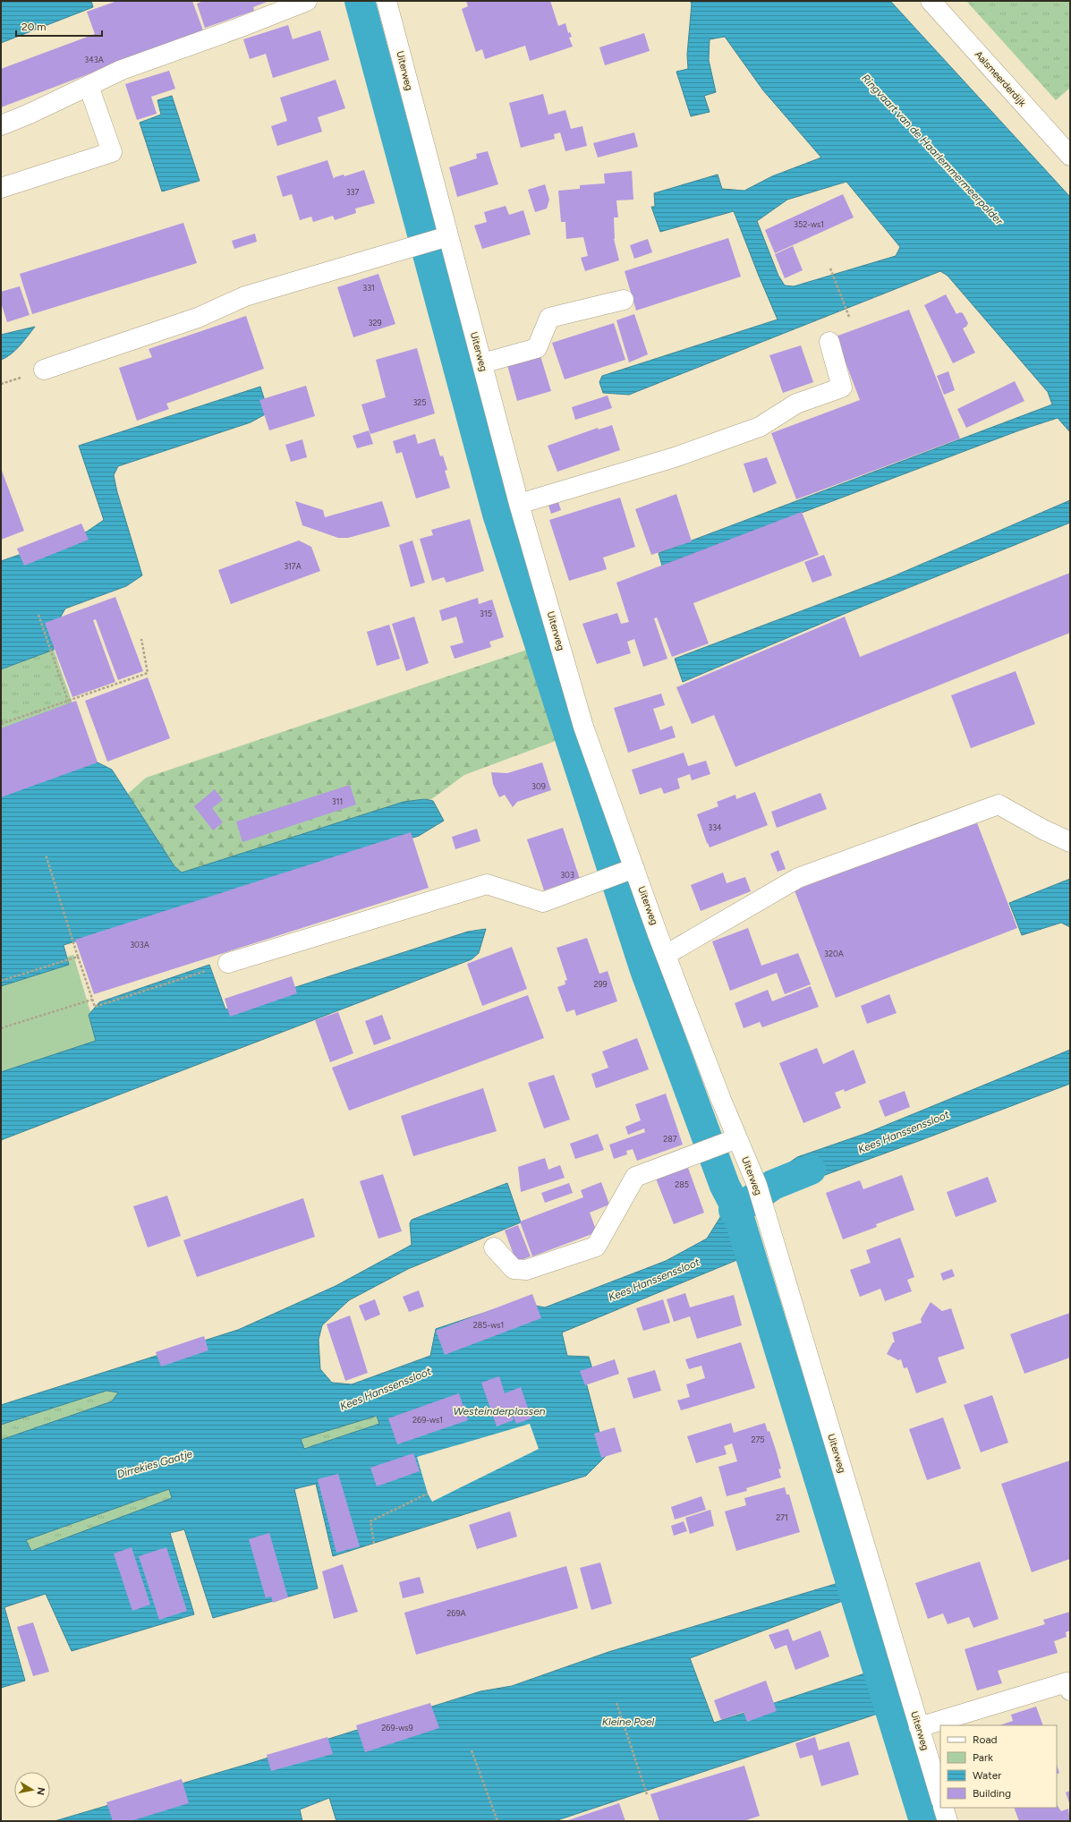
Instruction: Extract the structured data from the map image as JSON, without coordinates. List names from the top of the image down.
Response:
{
  "streets": {
    "street": ["Uiterweg", "Aalsmeerderdijk"]
  },
  "water": [
    "Ringvaart van de Haarlemmermeerpolder",
    "Kees Hanssenssloot",
    "Westeinderplassen",
    "Dirrekies Gaatje",
    "Kleine Poel"
  ],
  "house_numbers": [
    "343A",
    "337",
    "352-ws1",
    "331",
    "329",
    "325",
    "317A",
    "315",
    "309",
    "311",
    "334",
    "303",
    "303A",
    "320A",
    "299",
    "287",
    "285",
    "285-ws1",
    "269-ws1",
    "275",
    "271",
    "269A",
    "269-ws9"
  ],
  "legend": [
    "Road",
    "Park",
    "Water",
    "Building"
  ],
  "scale_bar": "20 m",
  "north": "right"
}
